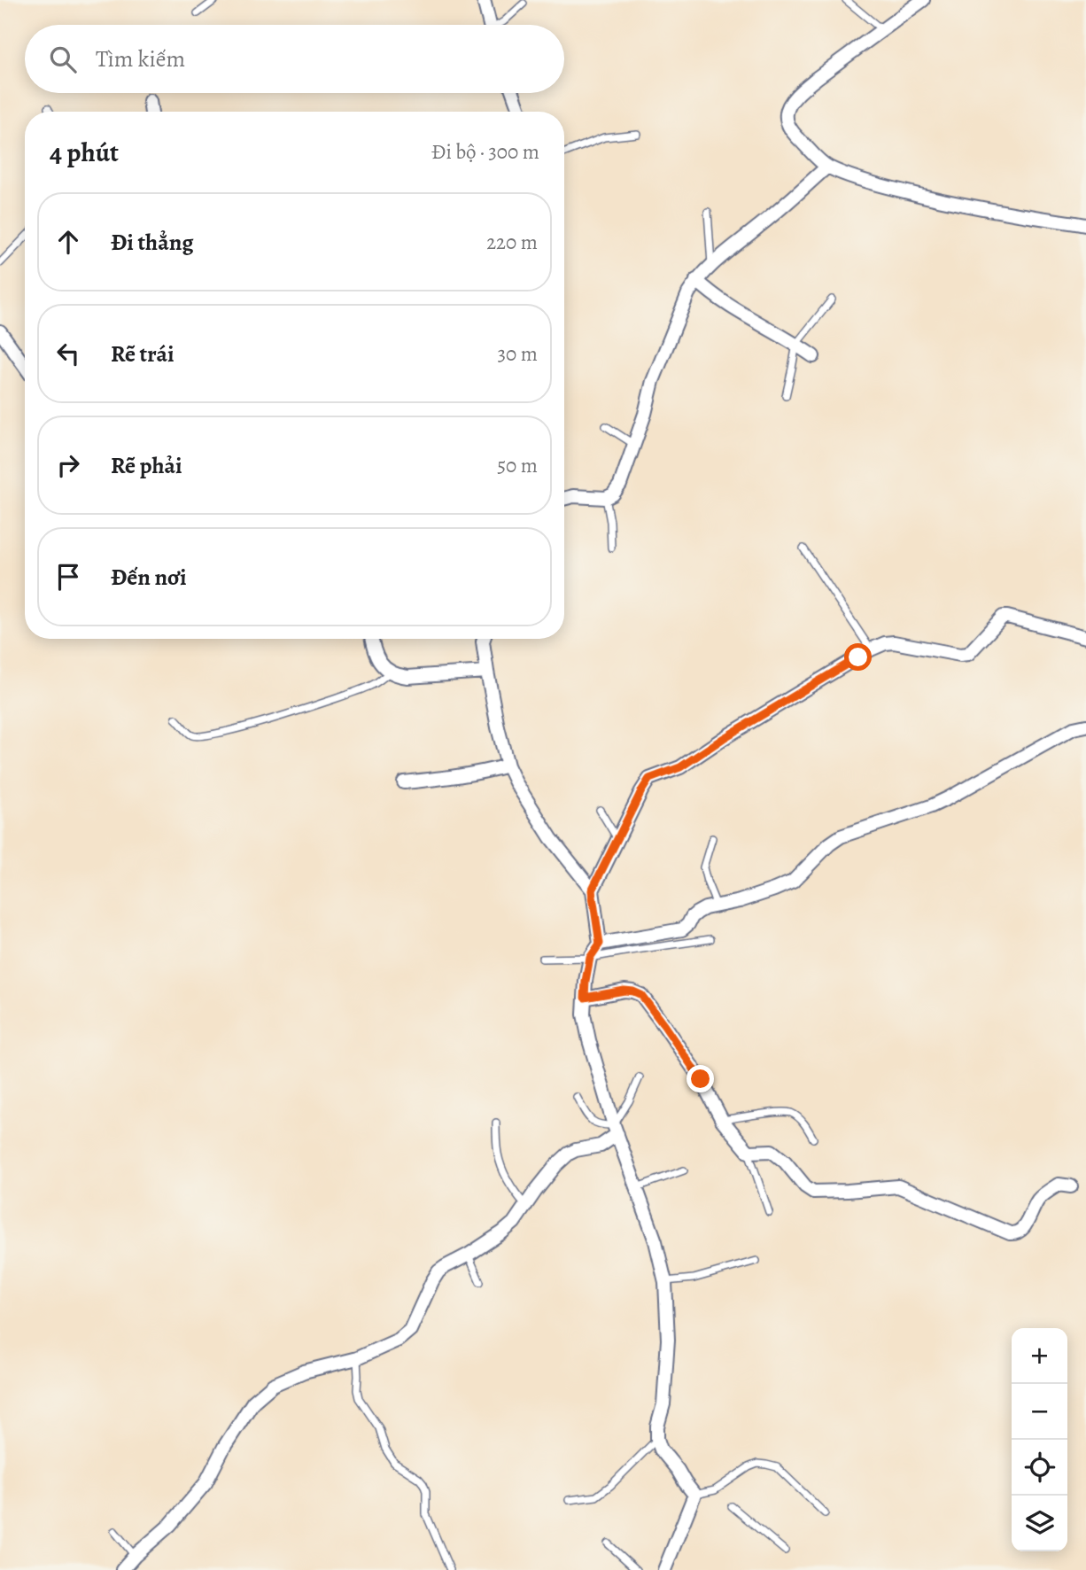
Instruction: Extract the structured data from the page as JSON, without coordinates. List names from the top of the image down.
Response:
{
  "page": {
    "search": "Tìm kiếm",
    "heading": ["4 phút", "Đi bộ · 300 m"],
    "list": [
      ["Đi thẳng", "220 m"],
      ["Rẽ trái", "30 m"],
      ["Rẽ phải", "50 m"],
      "Đến nơi"
    ],
    "map_buttons": ["+", "−"]
  }
}
